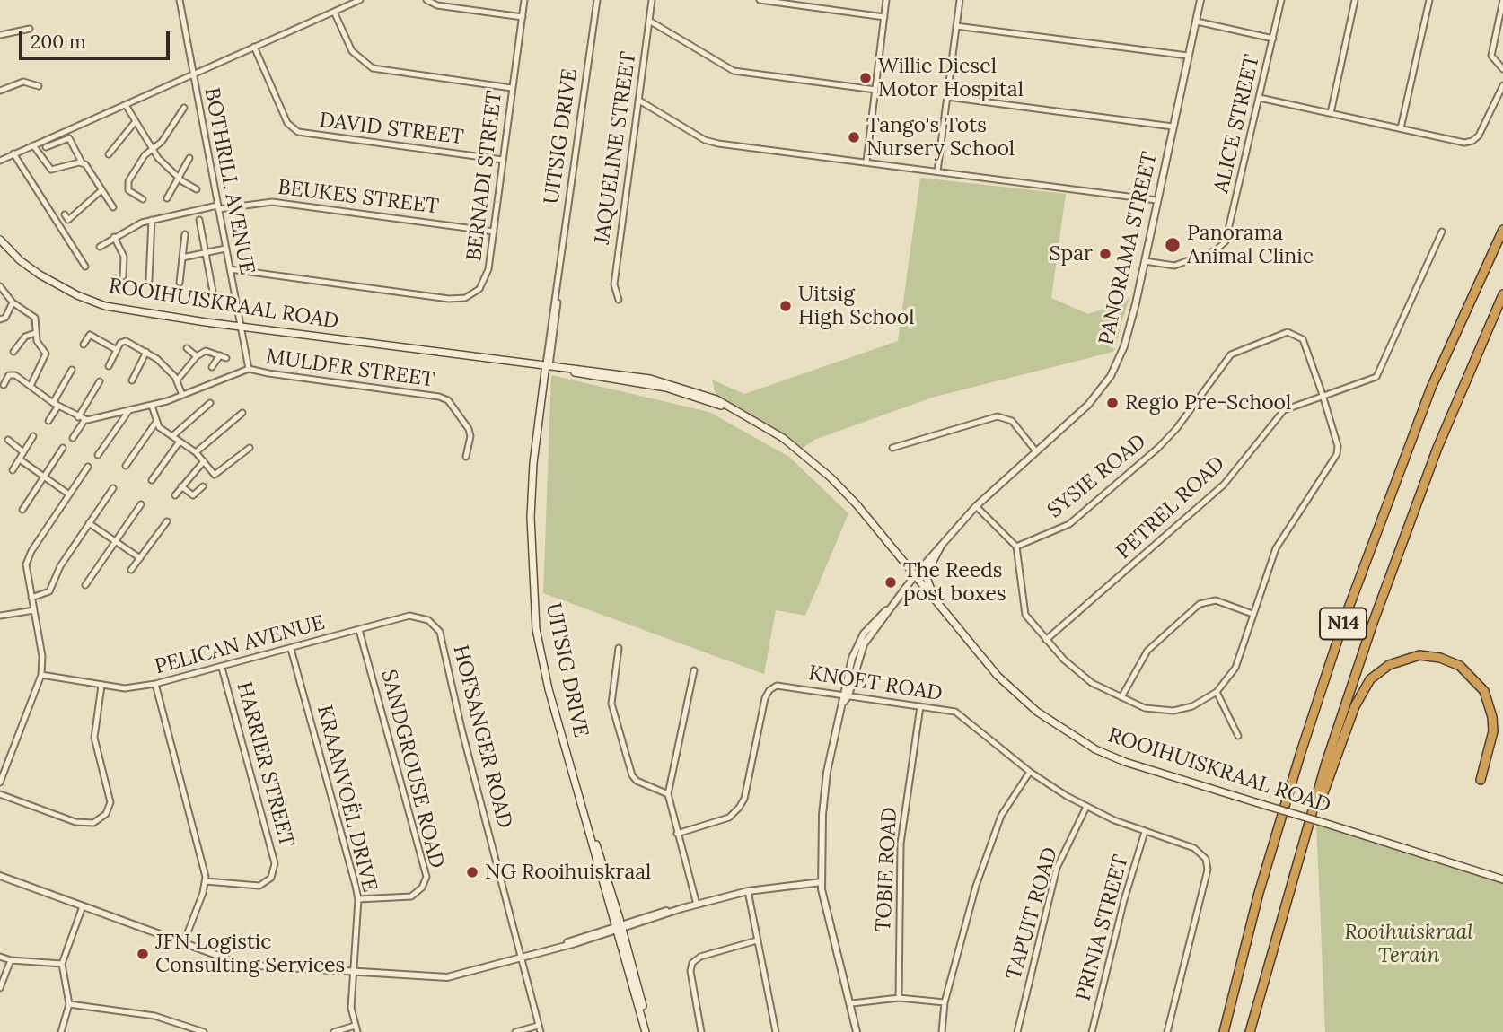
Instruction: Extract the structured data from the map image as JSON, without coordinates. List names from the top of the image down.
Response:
{
  "streets": {
    "highway": ["N14"],
    "main road": ["UITSIG DRIVE", "ROOIHUISKRAAL ROAD"],
    "street": [
      "ALICE STREET",
      "DAVID STREET",
      "JAQUELINE STREET",
      "BERNADI STREET",
      "BOTHRILL AVENUE",
      "BEUKES STREET",
      "PANORAMA STREET",
      "MULDER STREET",
      "SYSIE ROAD",
      "PETREL ROAD",
      "PELICAN AVENUE",
      "KNOET ROAD",
      "HOFSANGER ROAD",
      "HARRIER STREET",
      "SANDGROUSE ROAD",
      "KRAANVOËL DRIVE",
      "TOBIE ROAD",
      "TAPUIT ROAD",
      "PRINIA STREET"
    ]
  },
  "crossings": [
    ["ALICE STREET", "PANORAMA STREET"],
    ["DAVID STREET", "BERNADI STREET"],
    ["UITSIG DRIVE", "ROOIHUISKRAAL ROAD"],
    ["BERNADI STREET", "BOTHRILL AVENUE"],
    ["BERNADI STREET", "BEUKES STREET"],
    ["BOTHRILL AVENUE", "BEUKES STREET"],
    ["BOTHRILL AVENUE", "ROOIHUISKRAAL ROAD"],
    ["BOTHRILL AVENUE", "MULDER STREET"],
    ["PANORAMA STREET", "ROOIHUISKRAAL ROAD"],
    ["PANORAMA STREET", "KNOET ROAD"],
    ["SYSIE ROAD", "PETREL ROAD"],
    ["PELICAN AVENUE", "HOFSANGER ROAD"],
    ["PELICAN AVENUE", "HARRIER STREET"],
    ["PELICAN AVENUE", "SANDGROUSE ROAD"],
    ["PELICAN AVENUE", "KRAANVOËL DRIVE"],
    ["KNOET ROAD", "TOBIE ROAD"],
    ["KNOET ROAD", "TAPUIT ROAD"],
    ["KNOET ROAD", "PRINIA STREET"],
    ["SANDGROUSE ROAD", "KRAANVOËL DRIVE"]
  ],
  "parks": ["Rooihuiskraal Terain"],
  "places": [
    "Willie Diesel Motor Hospital",
    "Tango's Tots Nursery School",
    "Panorama Animal Clinic",
    "Spar",
    "Uitsig High School",
    "Regio Pre-School",
    "The Reeds post boxes",
    "NG Rooihuiskraal",
    "JFN Logistic Consulting Services"
  ],
  "scale_bar": "200 m"
}
